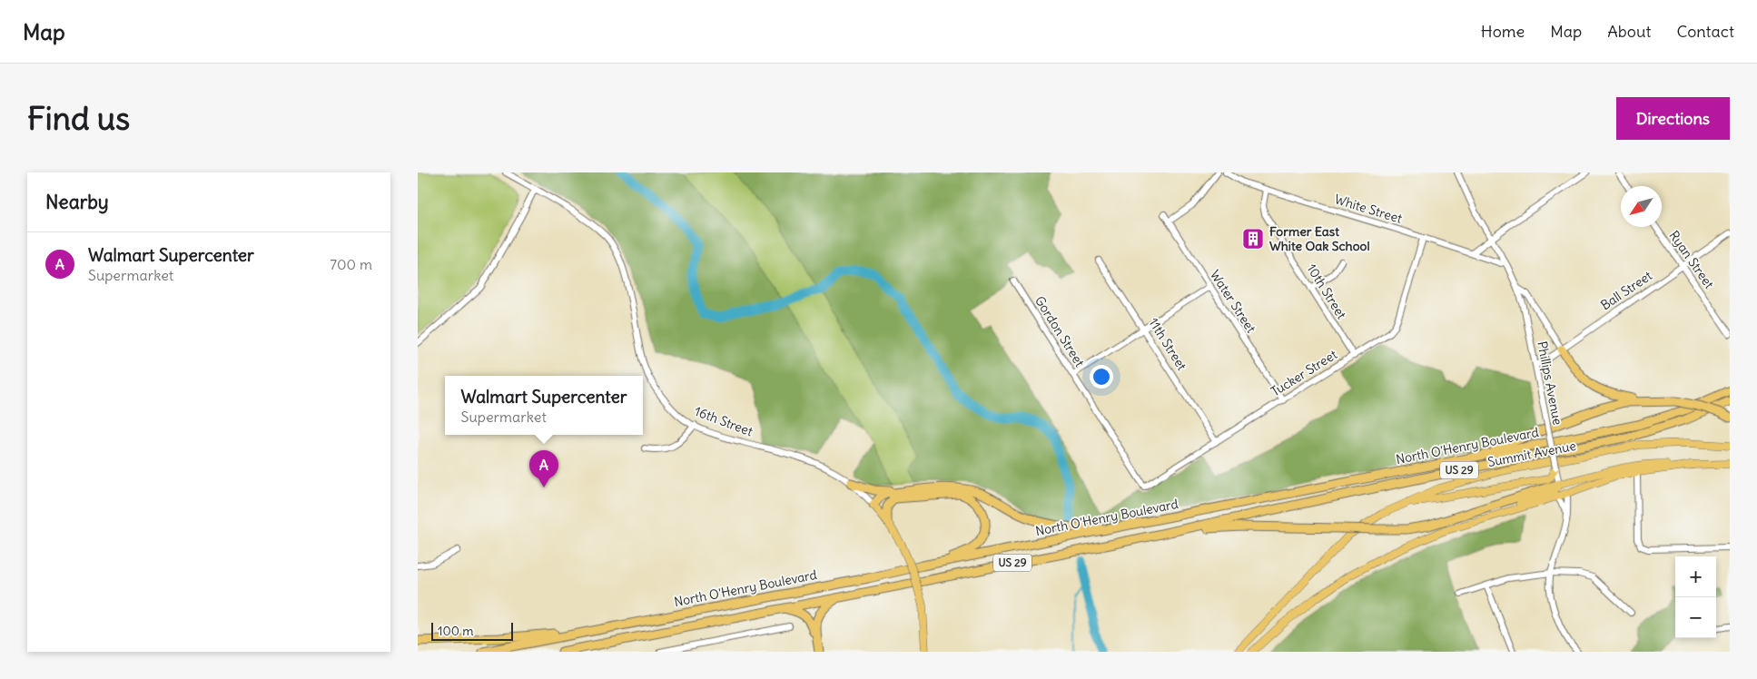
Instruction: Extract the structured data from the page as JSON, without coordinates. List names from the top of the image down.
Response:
{
  "streets": {
    "highway": ["North O'Henry Boulevard", "US 29"],
    "main road": ["16th Street", "Summit Avenue"],
    "street": [
      "White Street",
      "Ryan Street",
      "Ball Street",
      "10th Street",
      "Water Street",
      "Gordon Street",
      "11th Street",
      "Tucker Street",
      "Phillips Avenue"
    ]
  },
  "crossings": [
    ["White Street", "10th Street"],
    ["White Street", "Tucker Street"],
    ["White Street", "Phillips Avenue"],
    ["Ryan Street", "Ball Street"],
    ["Ball Street", "Phillips Avenue"],
    ["10th Street", "Tucker Street"],
    ["Water Street", "Tucker Street"],
    ["Gordon Street", "Tucker Street"],
    ["11th Street", "Tucker Street"]
  ],
  "places": {
    "building": ["Former East White Oak School"]
  },
  "scale_bar": "100 m",
  "north": "bottom left",
  "page": {
    "header": "Map",
    "nav": [
      "Home",
      "Map",
      "About",
      "Contact"
    ],
    "buttons": "Directions",
    "title": "Find us",
    "heading": "Nearby",
    "list": [
      {
        "mark": "A",
        "name": "Walmart Supercenter",
        "note": "Supermarket",
        "value": "700 m"
      }
    ],
    "popup": ["Walmart Supercenter", "Supermarket"],
    "pins": "A",
    "map_buttons": ["+", "−"],
    "scale": "100 m"
  }
}
